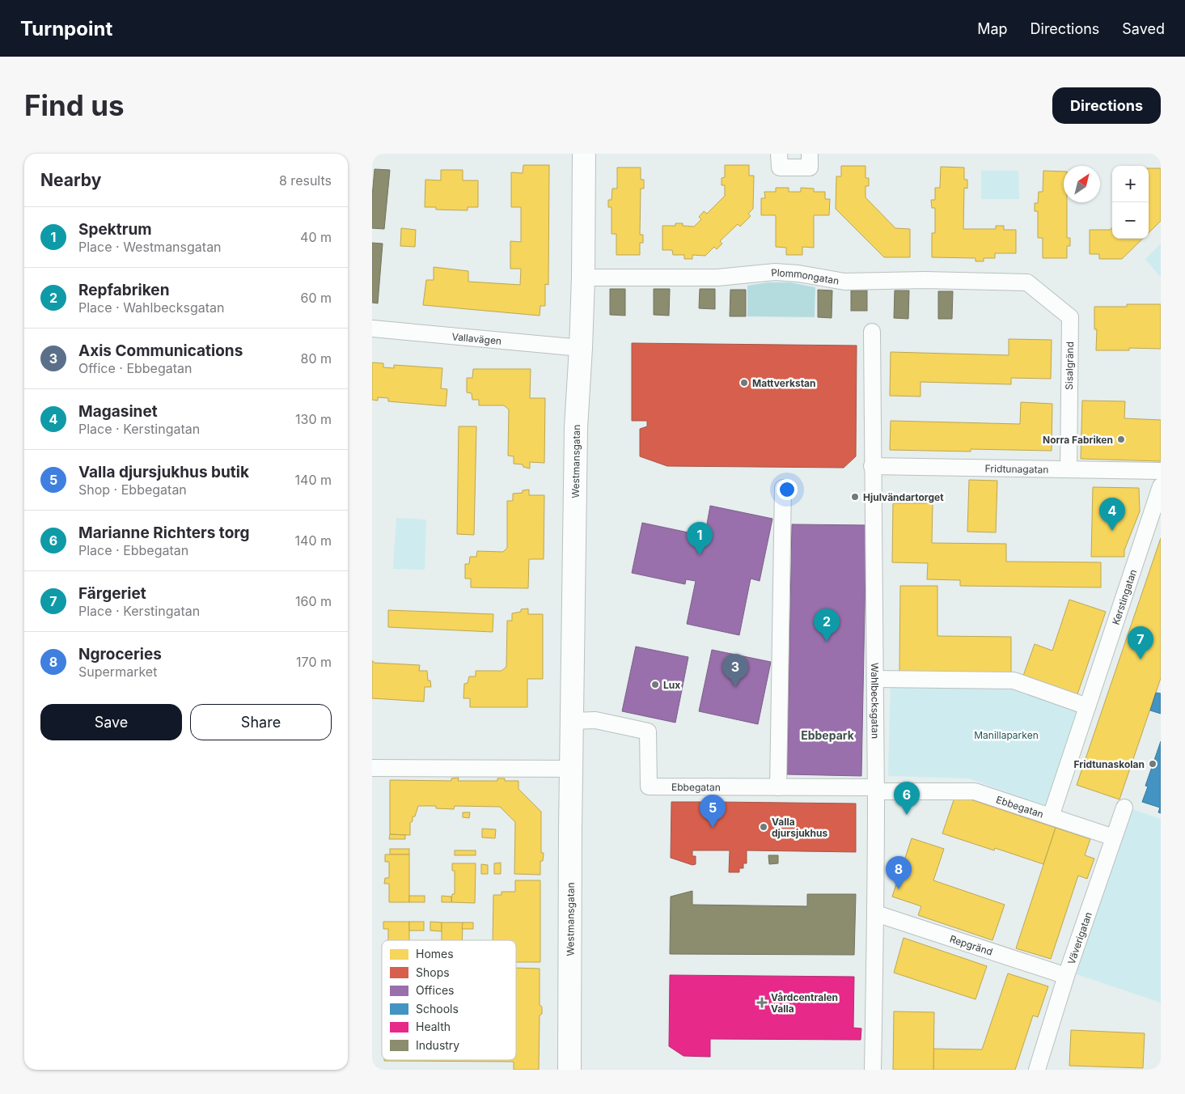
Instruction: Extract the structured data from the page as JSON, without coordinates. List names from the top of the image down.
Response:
{
  "streets": {
    "street": [
      "Plommongatan",
      "Vallavägen",
      "Sisalgränd",
      "Westmansgatan",
      "Fridtunagatan",
      "Kerstingatan",
      "Wahlbecksgatan",
      "Ebbegatan",
      "Väverigatan",
      "Repgränd"
    ]
  },
  "crossings": [
    ["Plommongatan", "Sisalgränd"],
    ["Plommongatan", "Westmansgatan"],
    ["Vallavägen", "Westmansgatan"],
    ["Sisalgränd", "Fridtunagatan"],
    ["Westmansgatan", "Ebbegatan"],
    ["Fridtunagatan", "Wahlbecksgatan"],
    ["Kerstingatan", "Ebbegatan"],
    ["Wahlbecksgatan", "Ebbegatan"],
    ["Wahlbecksgatan", "Repgränd"],
    ["Ebbegatan", "Väverigatan"],
    ["Väverigatan", "Repgränd"]
  ],
  "districts": ["Ebbepark"],
  "parks": ["Manillaparken"],
  "places": {
    "other": [
      "Mattverkstan",
      "Norra Fabriken",
      "Hjulvändartorget",
      "Lux",
      "Fridtunaskolan",
      "Valla djursjukhus"
    ],
    "health": ["Vårdcentralen Valla"]
  },
  "legend": [
    "Homes",
    "Shops",
    "Offices",
    "Schools",
    "Health",
    "Industry"
  ],
  "north": "top right",
  "page": {
    "header": "Turnpoint",
    "nav": ["Map", "Directions", "Saved"],
    "buttons": [
      "Directions",
      ["Save", "Share"]
    ],
    "title": "Find us",
    "heading": ["Nearby", "8 results"],
    "map_buttons": ["+", "−"],
    "list": [
      {
        "mark": "1",
        "name": "Spektrum",
        "note": "Place · Westmansgatan",
        "value": "40 m"
      },
      {
        "mark": "2",
        "name": "Repfabriken",
        "note": "Place · Wahlbecksgatan",
        "value": "60 m"
      },
      {
        "mark": "3",
        "name": "Axis Communications",
        "note": "Office · Ebbegatan",
        "value": "80 m"
      },
      {
        "mark": "4",
        "name": "Magasinet",
        "note": "Place · Kerstingatan",
        "value": "130 m"
      },
      {
        "mark": "5",
        "name": "Valla djursjukhus butik",
        "note": "Shop · Ebbegatan",
        "value": "140 m"
      },
      {
        "mark": "6",
        "name": "Marianne Richters torg",
        "note": "Place · Ebbegatan",
        "value": "140 m"
      },
      {
        "mark": "7",
        "name": "Färgeriet",
        "note": "Place · Kerstingatan",
        "value": "160 m"
      },
      {
        "mark": "8",
        "name": "Ngroceries",
        "note": "Supermarket",
        "value": "170 m"
      }
    ],
    "pins": [
      "4",
      "1",
      "2",
      "7",
      "3",
      "6",
      "5",
      "8"
    ]
  }
}
